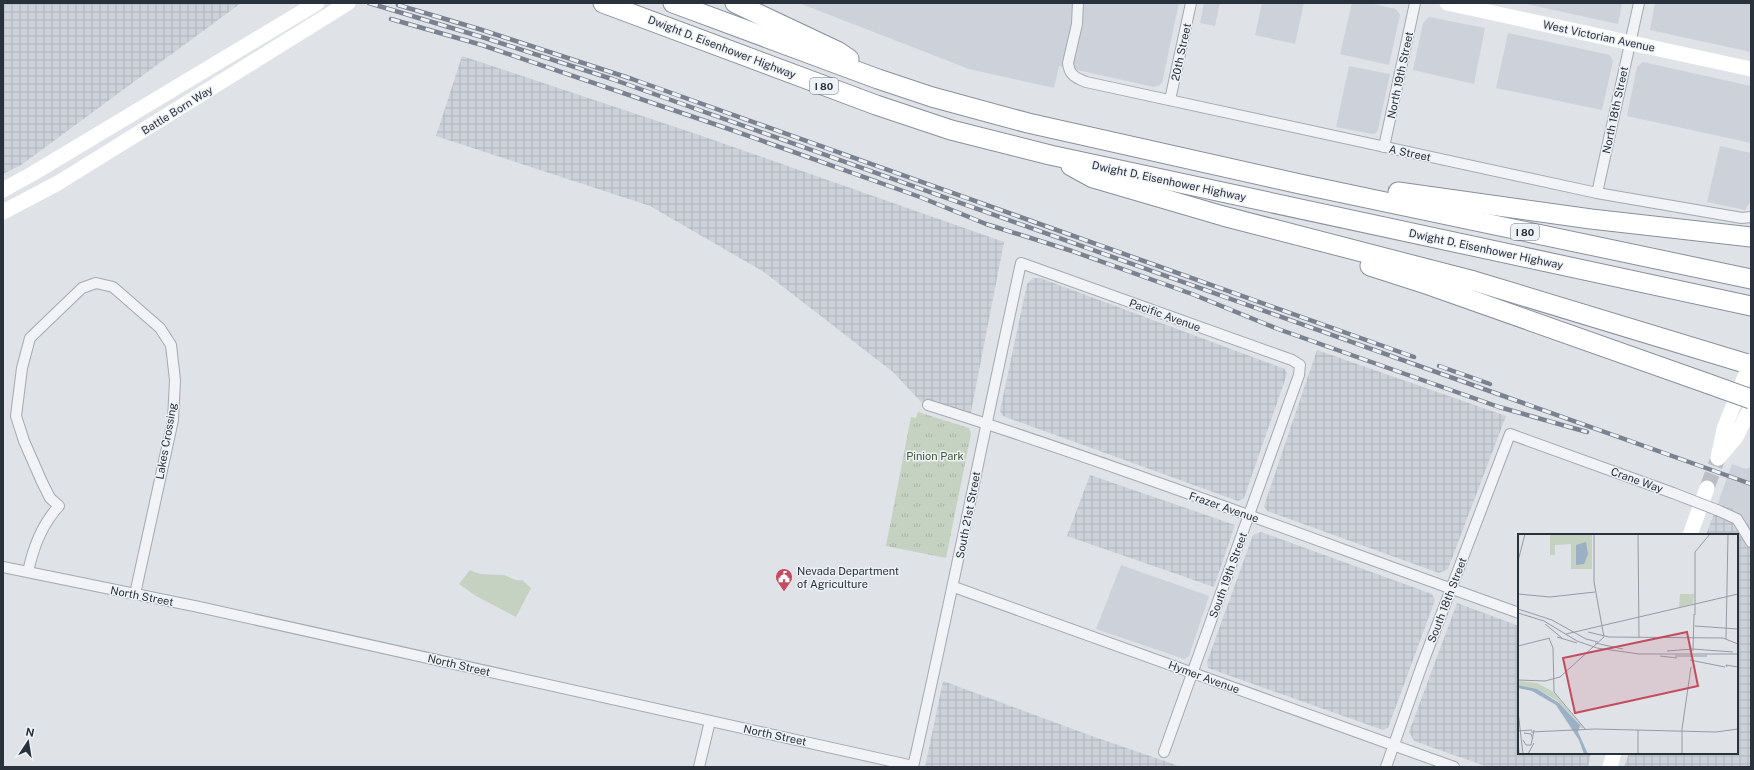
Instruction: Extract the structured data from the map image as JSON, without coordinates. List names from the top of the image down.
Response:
{
  "streets": {
    "highway": ["Dwight D. Eisenhower Highway", "I 80"],
    "main road": ["West Victorian Avenue", "Battle Born Way"],
    "street": [
      "20th Street",
      "North 19th Street",
      "North 18th Street",
      "A Street",
      "Pacific Avenue",
      "Lakes Crossing",
      "Crane Way",
      "Frazer Avenue",
      "South 21st Street",
      "South 19th Street",
      "North Street",
      "South 18th Street",
      "Hymer Avenue"
    ]
  },
  "crossings": [
    ["West Victorian Avenue", "North 18th Street"],
    ["20th Street", "A Street"],
    ["North 19th Street", "A Street"],
    ["North 18th Street", "A Street"],
    ["Pacific Avenue", "South 21st Street"],
    ["Pacific Avenue", "South 19th Street"],
    ["Lakes Crossing", "North Street"],
    ["Crane Way", "South 18th Street"],
    ["Frazer Avenue", "South 21st Street"],
    ["Frazer Avenue", "South 19th Street"],
    ["Frazer Avenue", "South 18th Street"],
    ["South 21st Street", "North Street"],
    ["South 21st Street", "Hymer Avenue"],
    ["South 19th Street", "Hymer Avenue"],
    ["South 18th Street", "Hymer Avenue"]
  ],
  "parks": ["Pinion Park"],
  "places": {
    "public building": ["Nevada Department of Agriculture"]
  },
  "north": "top"
}
